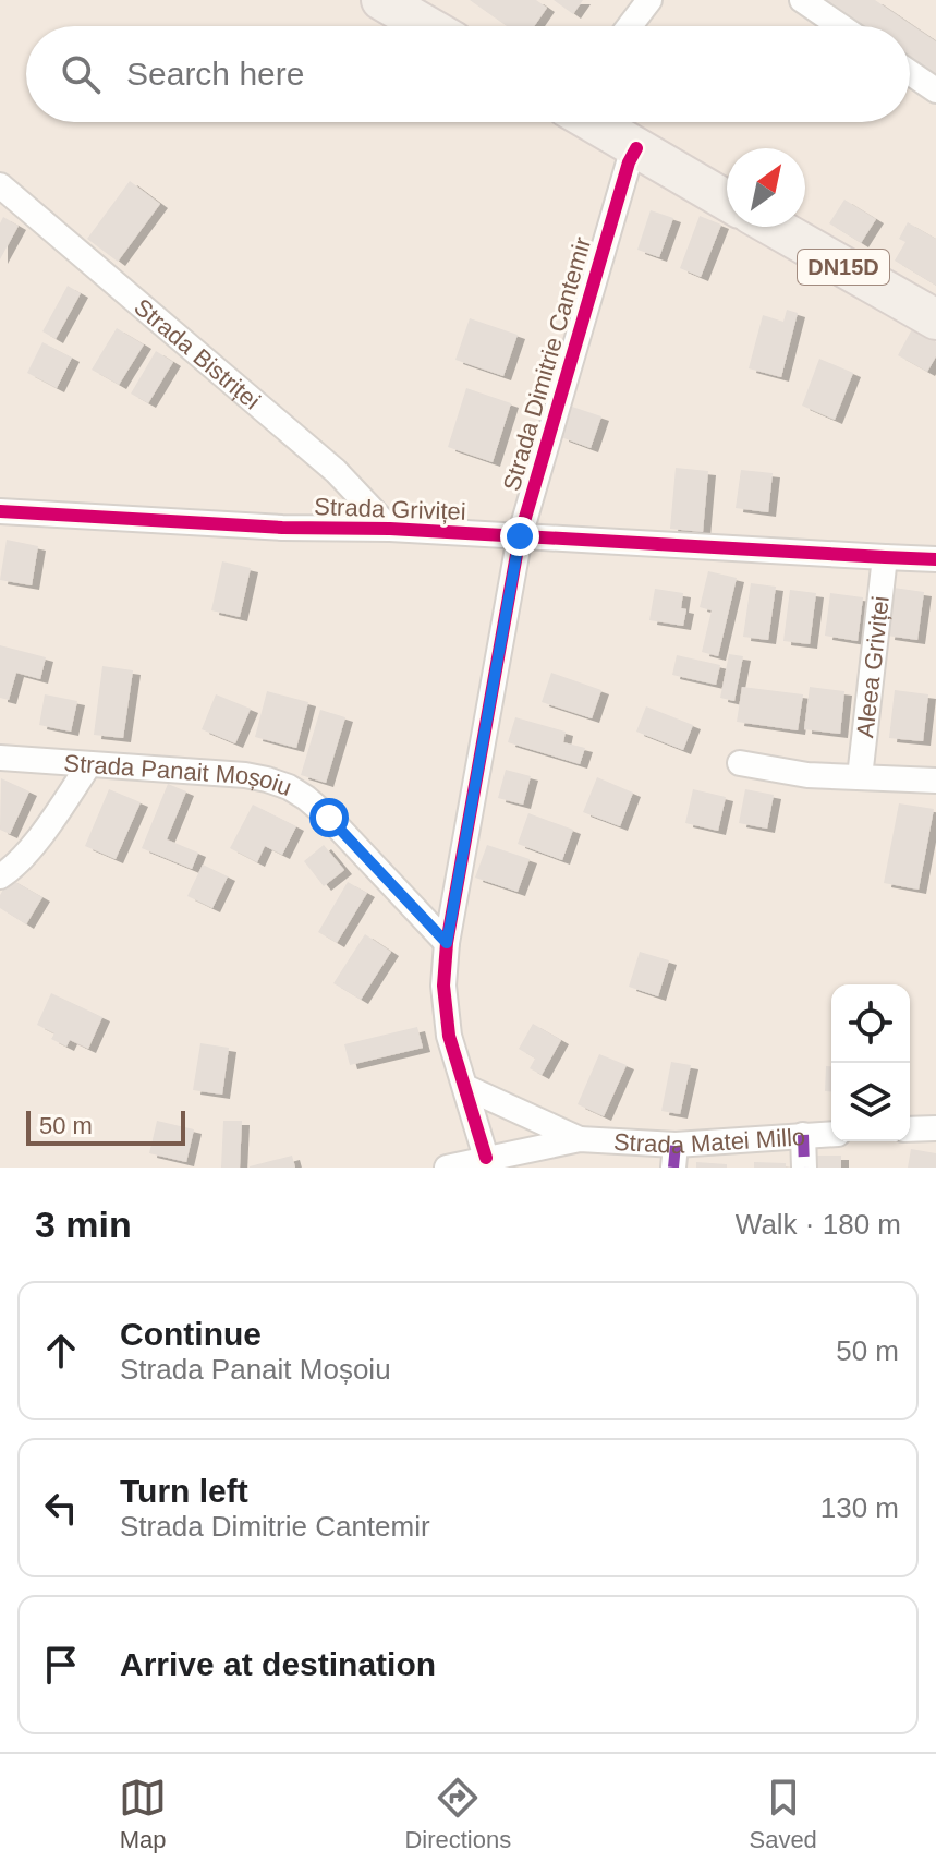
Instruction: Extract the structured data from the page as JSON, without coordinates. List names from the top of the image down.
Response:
{
  "streets": {
    "main road": ["DN15D"],
    "street": [
      "Strada Bistriței",
      "Strada Dimitrie Cantemir",
      "Strada Griviței",
      "Aleea Griviței",
      "Strada Panait Moșoiu",
      "Strada Matei Millo"
    ]
  },
  "crossings": [
    ["Strada Bistriței", "Strada Griviței"],
    ["Strada Dimitrie Cantemir", "Strada Griviței"],
    ["Strada Dimitrie Cantemir", "Strada Panait Moșoiu"],
    ["Strada Dimitrie Cantemir", "Strada Matei Millo"],
    ["Strada Griviței", "Aleea Griviței"]
  ],
  "scale_bar": "50 m",
  "north": "top right",
  "page": {
    "search": "Search here",
    "scale": "50 m",
    "heading": ["3 min", "Walk · 180 m"],
    "list": [
      ["Continue", "Strada Panait Moșoiu", "50 m"],
      ["Turn left", "Strada Dimitrie Cantemir", "130 m"],
      "Arrive at destination"
    ],
    "nav": ["Map", "Directions", "Saved"]
  }
}
